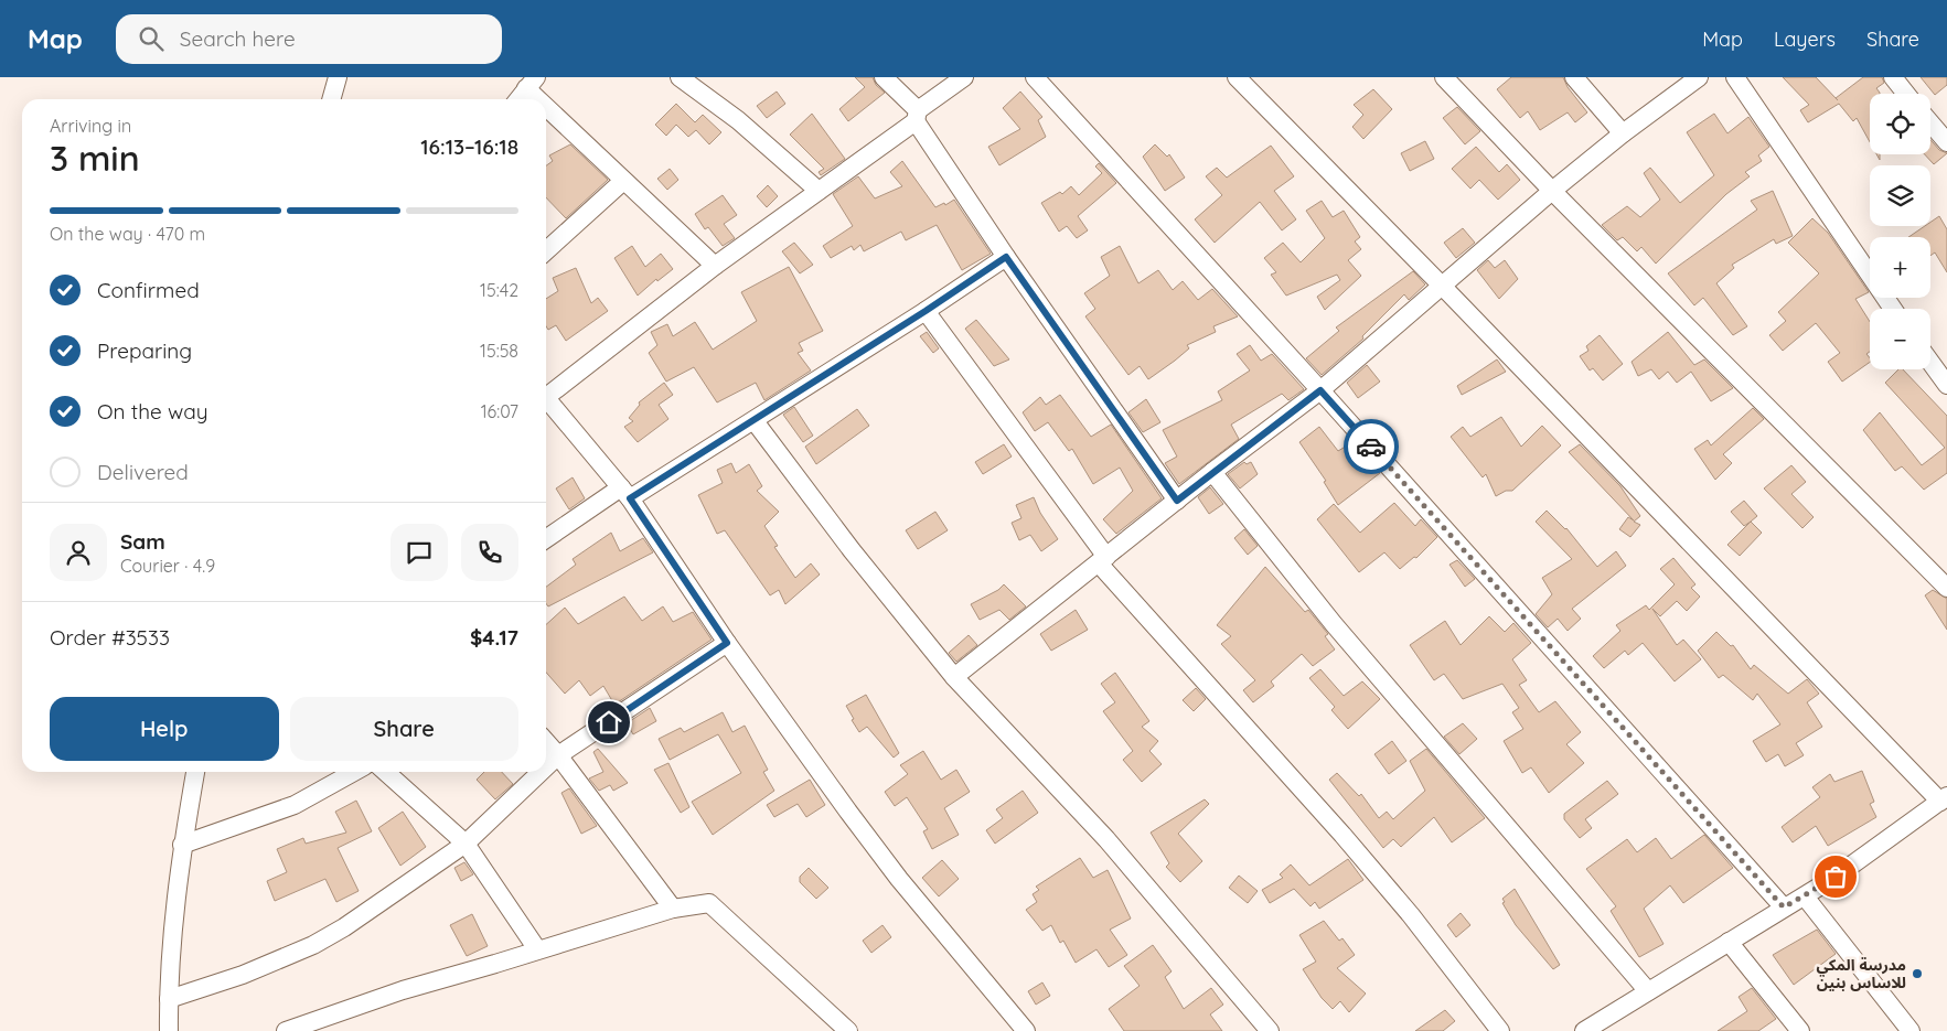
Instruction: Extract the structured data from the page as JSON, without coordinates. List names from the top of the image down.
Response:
{
  "places": ["مدرسة المكي للاساس بنين"],
  "page": {
    "header": "Map",
    "search": "Search here",
    "nav": ["Map", "Layers", "Share"],
    "map_buttons": ["+", "−"],
    "heading": ["3 min", "Arriving in", "16:13–16:18"],
    "panel": [
      "Sam",
      "Courier · 4.9",
      "Order #3533",
      "$4.17"
    ],
    "bar": "On the way · 470 m",
    "list": [
      ["Confirmed", "15:42"],
      ["Preparing", "15:58"],
      ["On the way", "16:07"],
      "Delivered"
    ],
    "buttons": ["Help", "Share"]
  }
}
